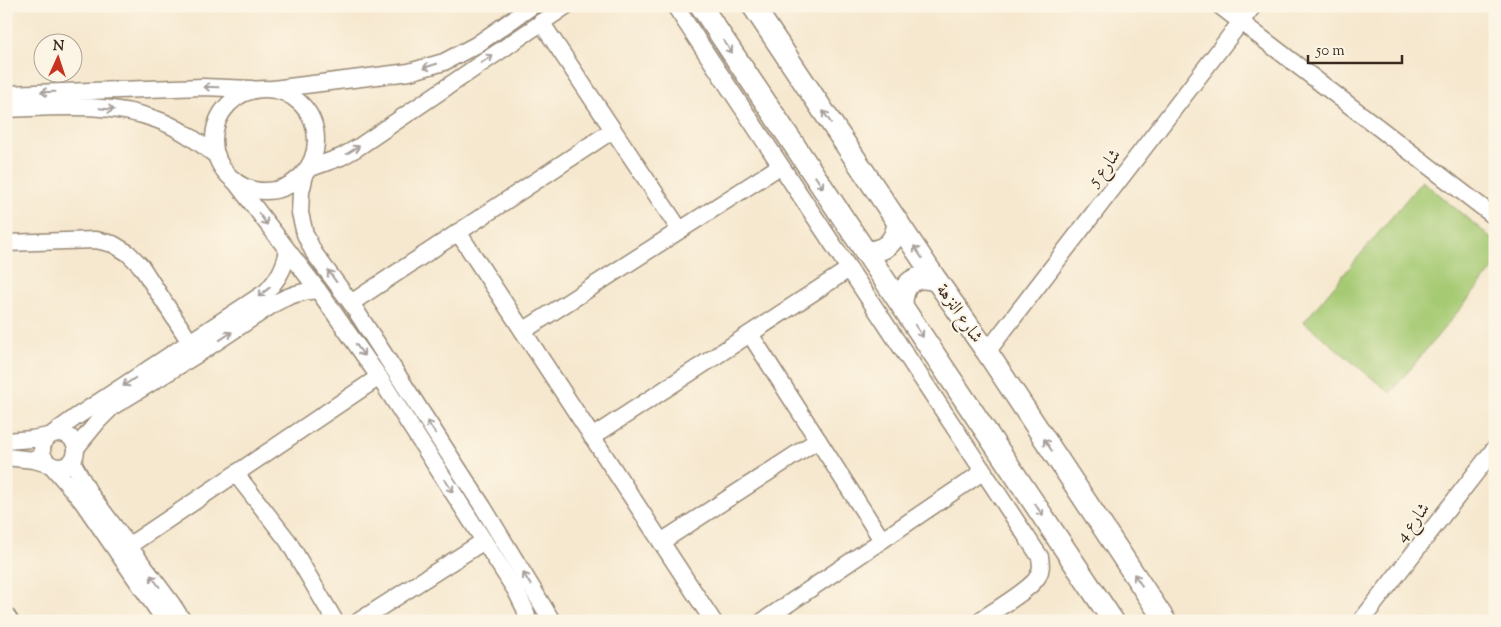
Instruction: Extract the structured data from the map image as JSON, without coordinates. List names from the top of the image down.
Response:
{
  "streets": {
    "main road": ["شارع النزهة"],
    "street": ["شارع 5", "شارع 4"]
  },
  "crossings": [
    ["شارع 5", "شارع النزهة"]
  ],
  "scale_bar": "50 m",
  "north": "top"
}
